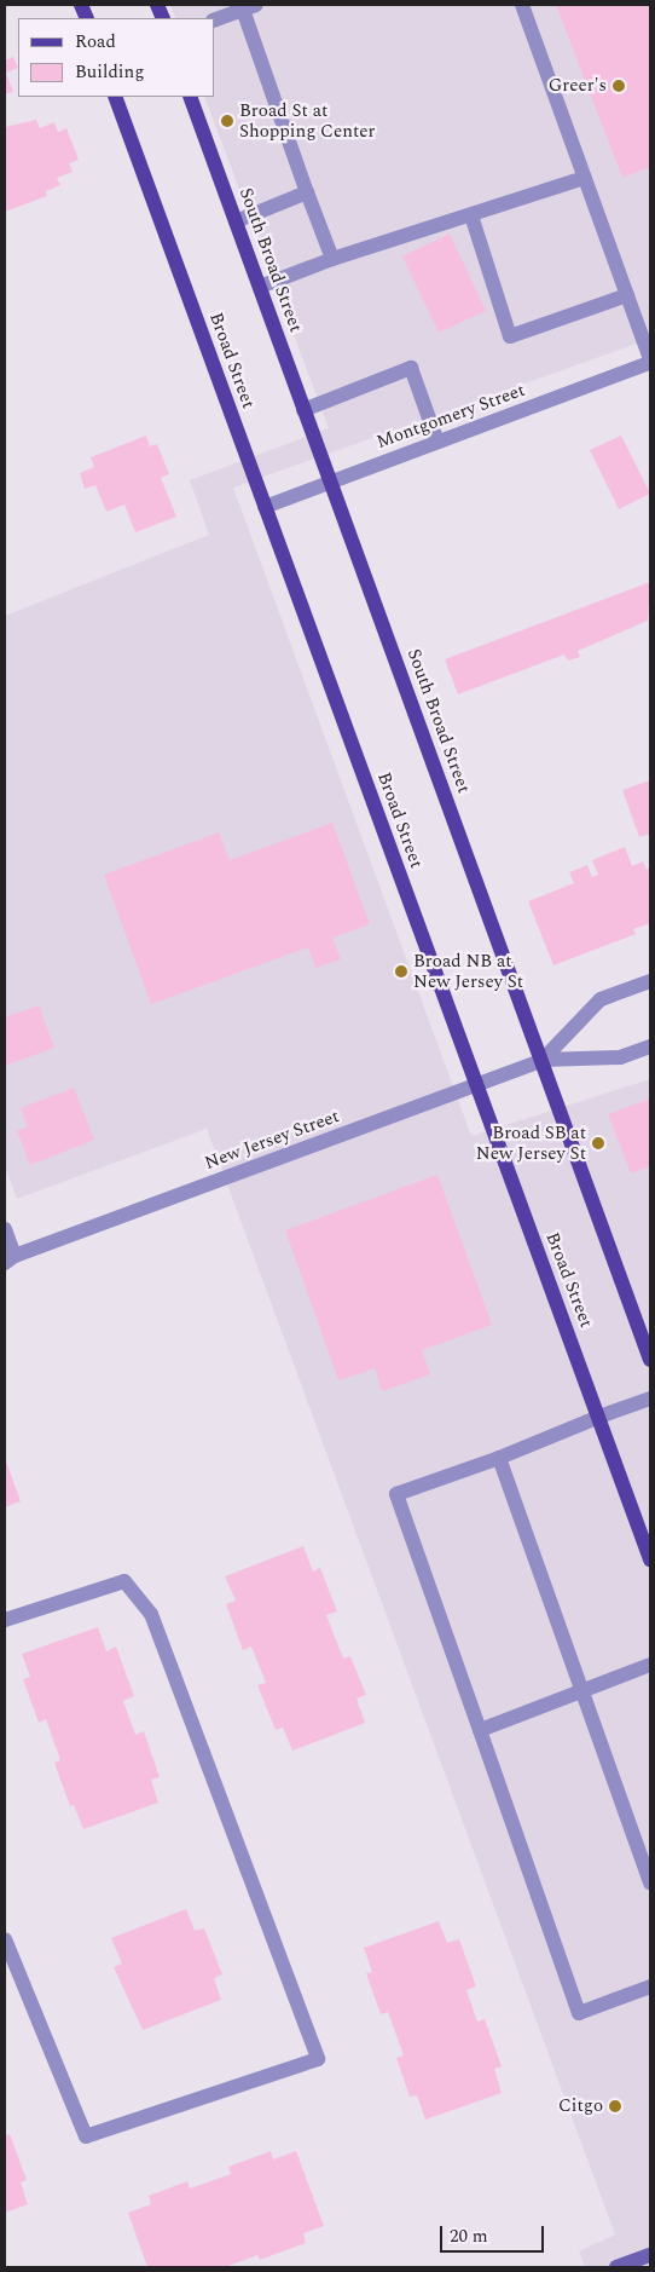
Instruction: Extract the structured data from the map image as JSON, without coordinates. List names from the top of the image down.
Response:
{
  "streets": {
    "main road": ["South Broad Street", "Broad Street"],
    "street": ["Montgomery Street", "New Jersey Street"]
  },
  "crossings": [
    ["South Broad Street", "Montgomery Street"],
    ["South Broad Street", "New Jersey Street"],
    ["Broad Street", "Montgomery Street"],
    ["Broad Street", "New Jersey Street"]
  ],
  "places": [
    "Greer's",
    "Broad St at Shopping Center",
    "Broad NB at New Jersey St",
    "Broad SB at New Jersey St",
    "Citgo"
  ],
  "legend": ["Road", "Building"],
  "scale_bar": "20 m"
}
